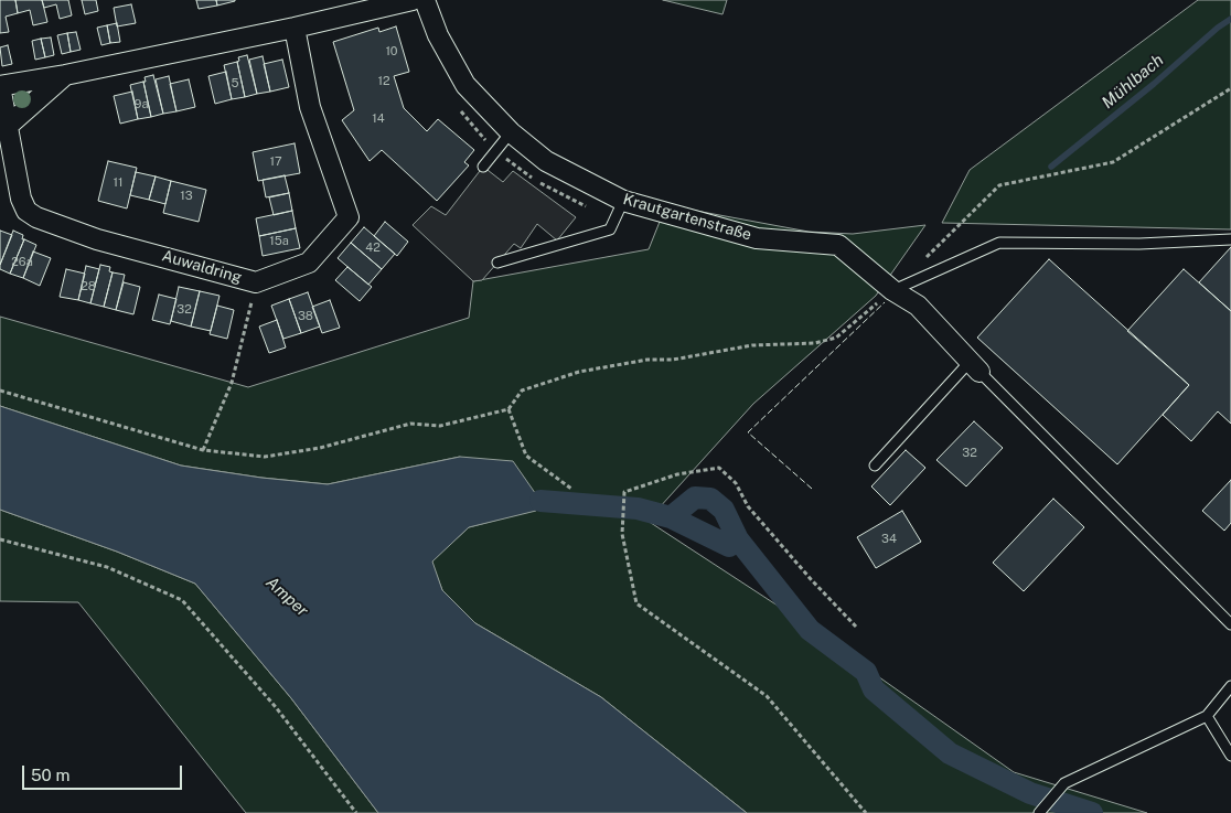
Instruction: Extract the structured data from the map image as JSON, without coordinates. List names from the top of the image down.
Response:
{
  "streets": {
    "street": ["Krautgartenstraße", "Auwaldring"]
  },
  "water": ["Mühlbach", "Amper"],
  "house_numbers": [
    "10",
    "12",
    "5",
    "9a",
    "14",
    "17",
    "11",
    "13",
    "15a",
    "42",
    "26a",
    "28",
    "32",
    "38",
    "32",
    "34"
  ],
  "scale_bar": "50 m"
}
